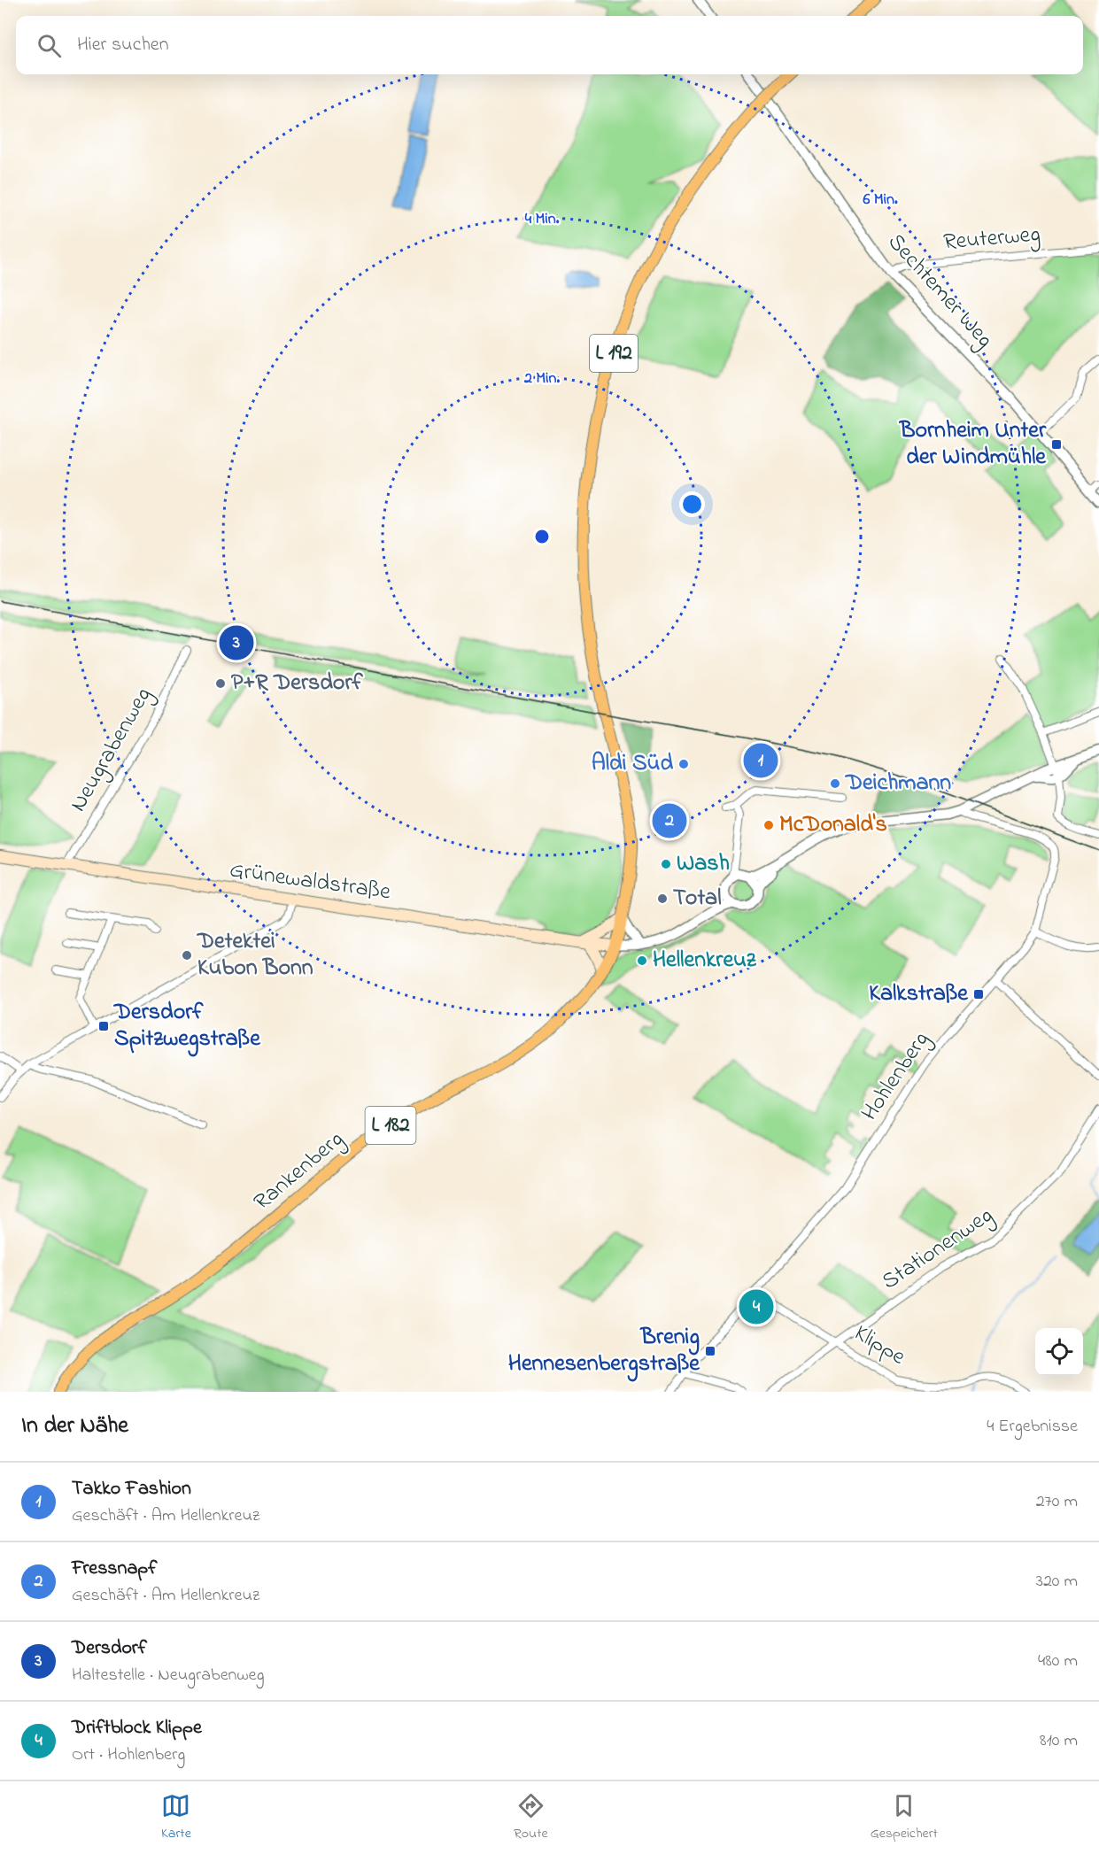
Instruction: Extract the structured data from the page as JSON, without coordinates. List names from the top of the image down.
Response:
{
  "streets": {
    "main road": [
      "L 192",
      "Grünewaldstraße",
      "L 182",
      "Rankenberg"
    ],
    "street": [
      "Reuterweg",
      "Sechtemer Weg",
      "Neugrabenweg",
      "Hohlenberg",
      "Stationenweg",
      "Klippe"
    ]
  },
  "crossings": [
    ["Reuterweg", "Sechtemer Weg"],
    ["L 192", "Grünewaldstraße"],
    ["L 192", "Rankenberg"],
    ["Neugrabenweg", "Grünewaldstraße"],
    ["Grünewaldstraße", "Rankenberg"],
    ["Hohlenberg", "Klippe"],
    ["Stationenweg", "Klippe"]
  ],
  "places": {
    "transit": [
      "Bornheim Unter der Windmühle",
      "Kalkstraße",
      "Dersdorf Spitzwegstraße",
      "Brenig Hennesenbergstraße"
    ],
    "other": [
      "P+R Dersdorf",
      "Aldi Süd",
      "Deichmann",
      "McDonald's",
      "Wash",
      "Total",
      "Detektei Kubon Bonn",
      "Hellenkreuz"
    ]
  },
  "page": {
    "search": "Hier suchen",
    "pins": [
      "3",
      "1",
      "2",
      "4"
    ],
    "heading": ["In der Nähe", "4 Ergebnisse"],
    "list": [
      {
        "mark": "1",
        "name": "Takko Fashion",
        "note": "Geschäft · Am Hellenkreuz",
        "value": "270 m"
      },
      {
        "mark": "2",
        "name": "Fressnapf",
        "note": "Geschäft · Am Hellenkreuz",
        "value": "320 m"
      },
      {
        "mark": "3",
        "name": "Dersdorf",
        "note": "Haltestelle · Neugrabenweg",
        "value": "480 m"
      },
      {
        "mark": "4",
        "name": "Driftblock Klippe",
        "note": "Ort · Hohlenberg",
        "value": "810 m"
      }
    ],
    "nav": ["Karte", "Route", "Gespeichert"]
  },
  "rings": ["6 Min.", "4 Min.", "2 Min."]
}
